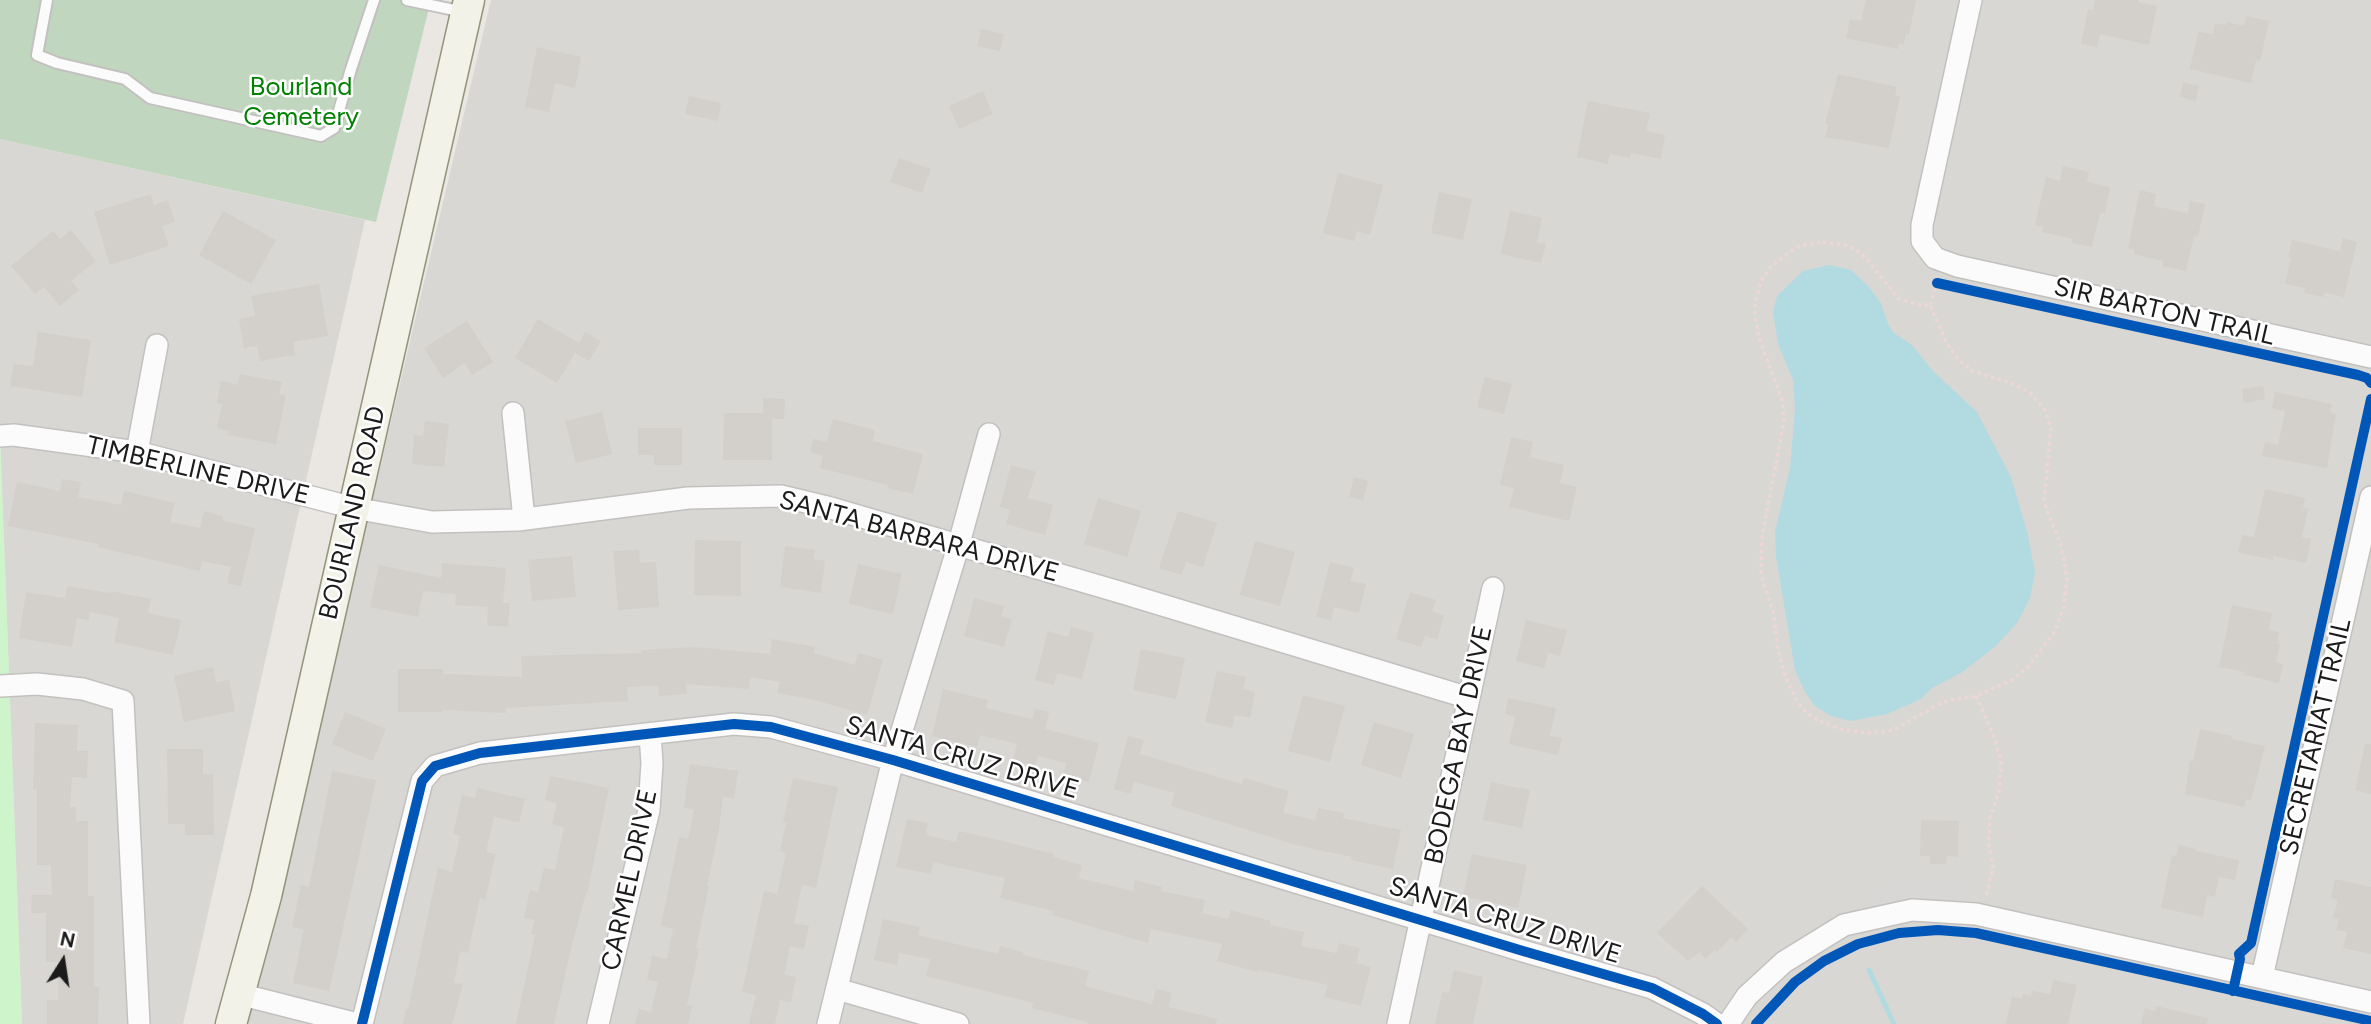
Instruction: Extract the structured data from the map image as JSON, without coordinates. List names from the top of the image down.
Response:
{
  "streets": {
    "main road": ["BOURLAND ROAD"],
    "street": [
      "SIR BARTON TRAIL",
      "TIMBERLINE DRIVE",
      "SANTA BARBARA DRIVE",
      "SECRETARIAT TRAIL",
      "BODEGA BAY DRIVE",
      "SANTA CRUZ DRIVE",
      "CARMEL DRIVE"
    ]
  },
  "crossings": [
    ["TIMBERLINE DRIVE", "BOURLAND ROAD"],
    ["TIMBERLINE DRIVE", "SANTA BARBARA DRIVE"],
    ["BOURLAND ROAD", "SANTA BARBARA DRIVE"],
    ["SANTA BARBARA DRIVE", "BODEGA BAY DRIVE"],
    ["BODEGA BAY DRIVE", "SANTA CRUZ DRIVE"],
    ["SANTA CRUZ DRIVE", "CARMEL DRIVE"]
  ],
  "parks": ["Bourland Cemetery"],
  "north": "top"
}
